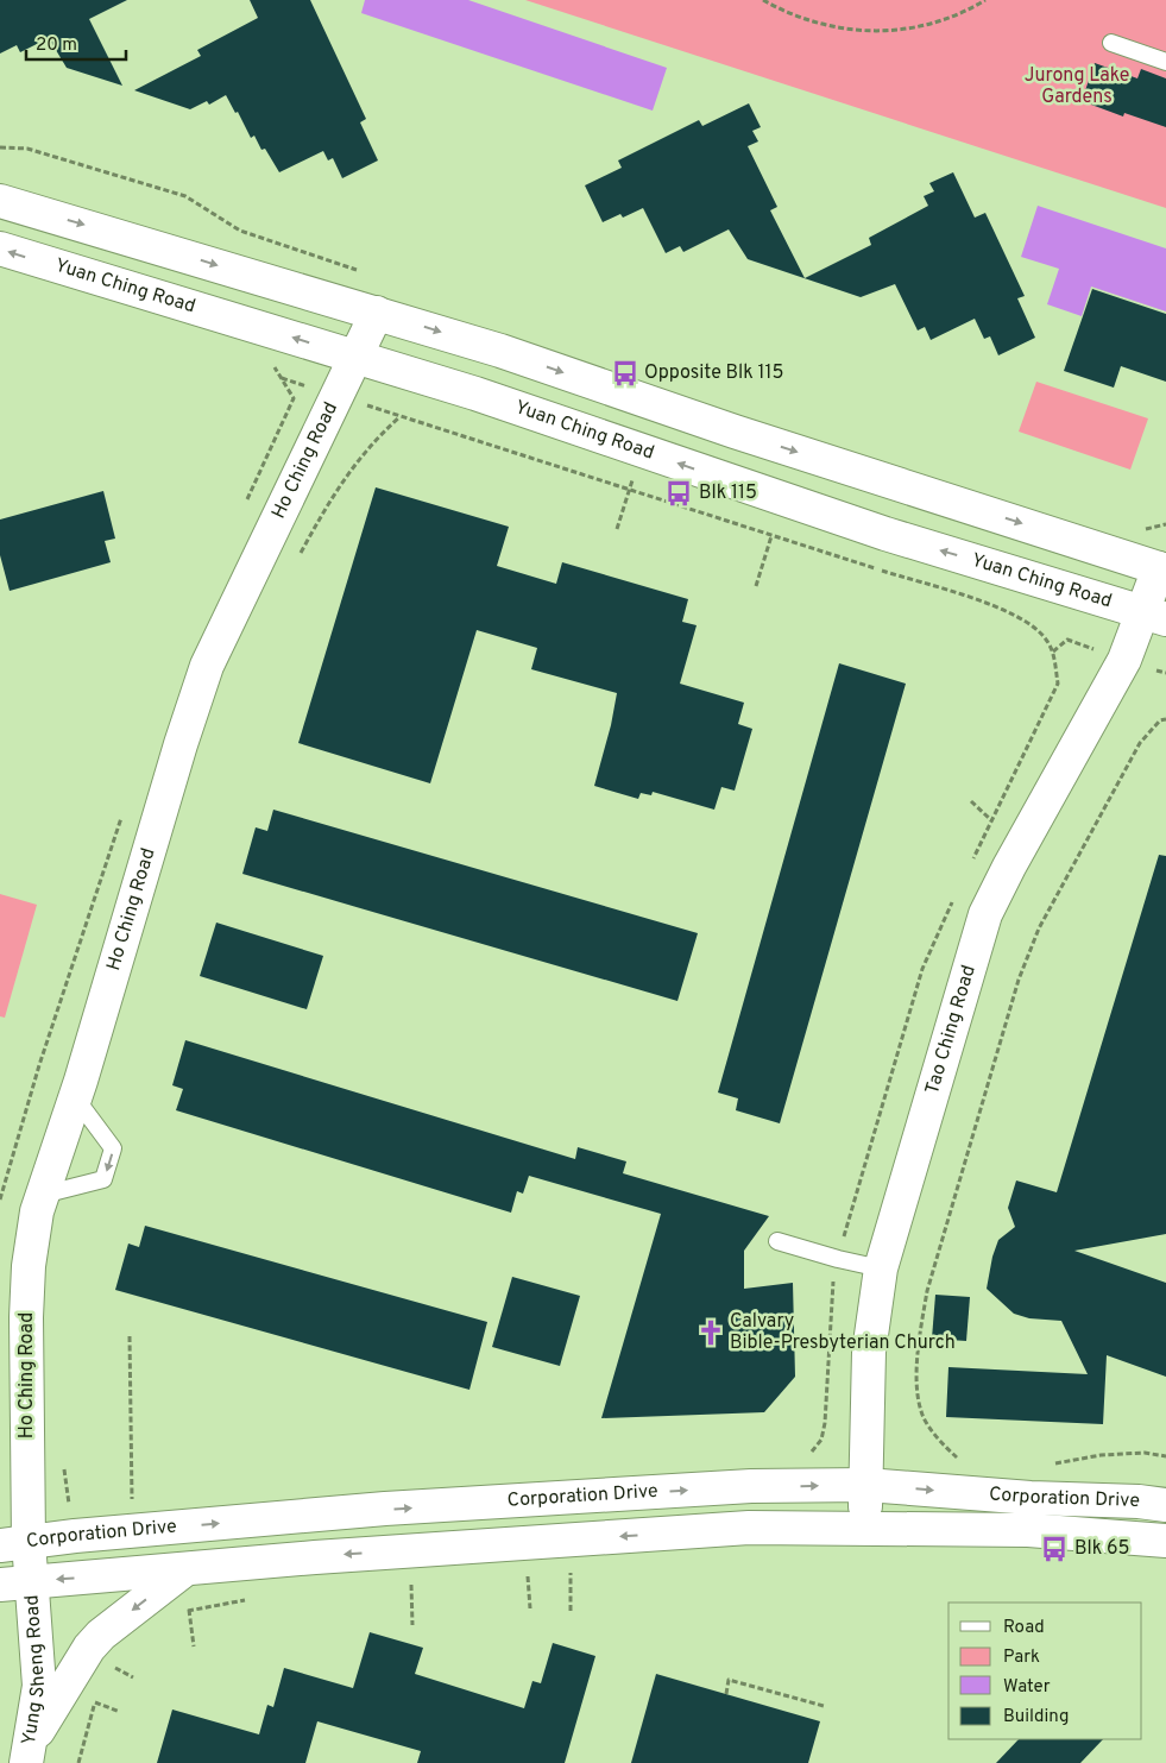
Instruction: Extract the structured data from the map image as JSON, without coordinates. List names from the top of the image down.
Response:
{
  "streets": {
    "street": [
      "Yuan Ching Road",
      "Ho Ching Road",
      "Tao Ching Road",
      "Corporation Drive",
      "Yung Sheng Road"
    ]
  },
  "crossings": [
    ["Yuan Ching Road", "Ho Ching Road"],
    ["Yuan Ching Road", "Tao Ching Road"],
    ["Ho Ching Road", "Corporation Drive"],
    ["Ho Ching Road", "Yung Sheng Road"],
    ["Tao Ching Road", "Corporation Drive"],
    ["Corporation Drive", "Yung Sheng Road"]
  ],
  "parks": ["Jurong Lake Gardens"],
  "places": {
    "bus stop": ["Opposite Blk 115", "Blk 115", "Blk 65"],
    "church": ["Calvary Bible-Presbyterian Church"]
  },
  "legend": [
    "Road",
    "Park",
    "Water",
    "Building"
  ],
  "scale_bar": "20 m"
}
